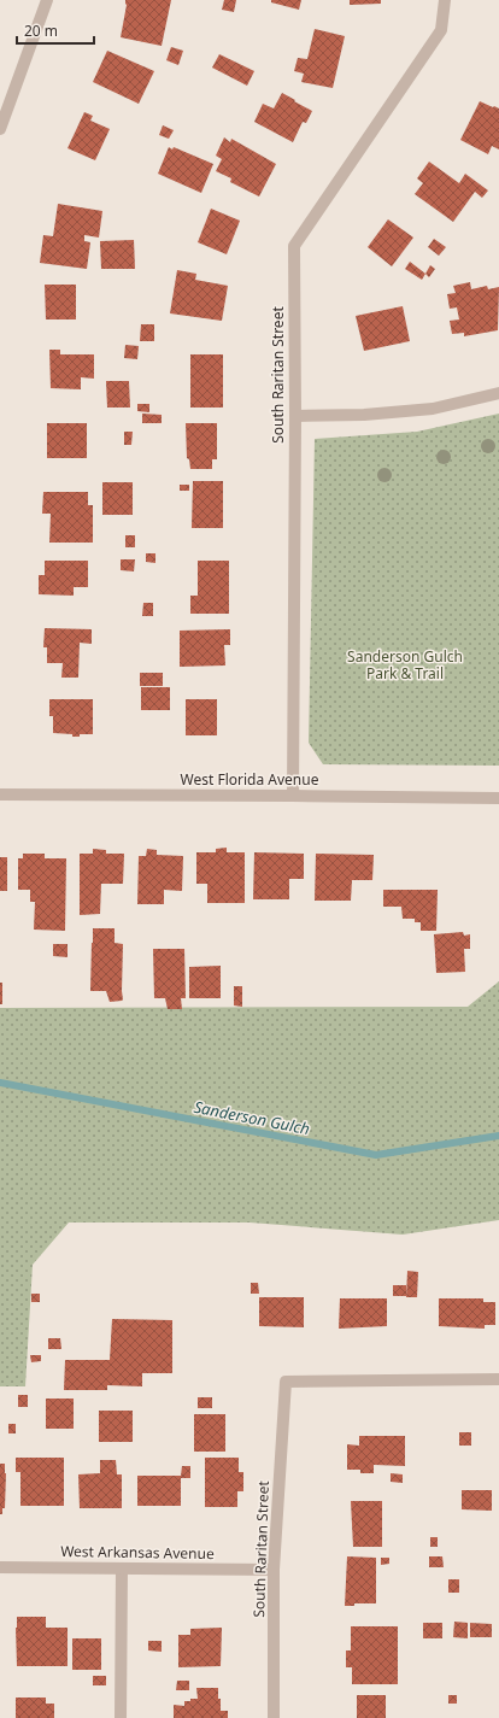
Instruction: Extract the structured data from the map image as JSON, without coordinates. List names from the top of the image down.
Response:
{
  "streets": {
    "street": ["South Raritan Street", "West Florida Avenue", "West Arkansas Avenue"]
  },
  "crossings": [
    ["South Raritan Street", "West Florida Avenue"],
    ["South Raritan Street", "West Arkansas Avenue"]
  ],
  "water": ["Sanderson Gulch"],
  "parks": ["Sanderson Gulch Park & Trail"],
  "scale_bar": "20 m"
}
